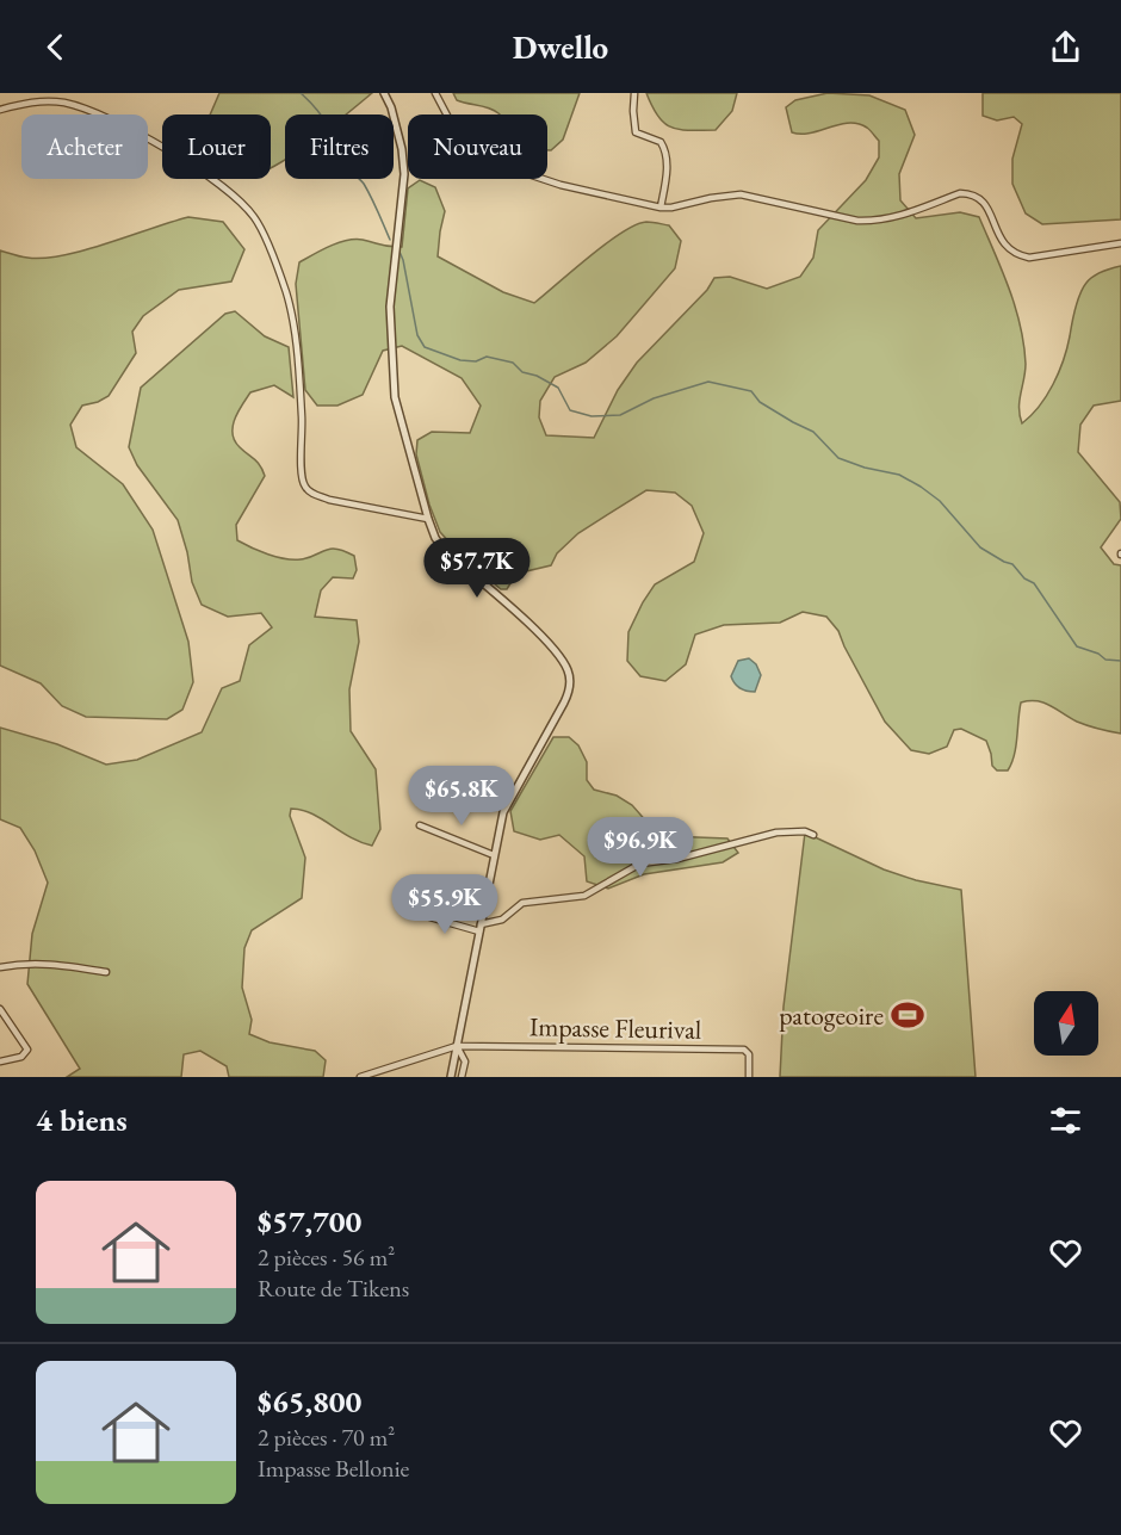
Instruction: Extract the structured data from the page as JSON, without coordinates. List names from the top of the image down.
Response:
{
  "streets": {
    "street": ["Impasse Fleurival"]
  },
  "places": {
    "sports": ["patogeoire"]
  },
  "north": "top",
  "page": {
    "header": "Dwello",
    "chip": [
      "Acheter",
      "Louer",
      "Filtres",
      "Nouveau"
    ],
    "price": [
      "$57.7K",
      "$65.8K",
      "$96.9K",
      "$55.9K"
    ],
    "heading": "4 biens",
    "list": [
      {
        "name": "$57,700",
        "note": "2 pièces · 56 m² · Route de Tikens"
      },
      {
        "name": "$65,800",
        "note": "2 pièces · 70 m² · Impasse Bellonie"
      }
    ]
  }
}
